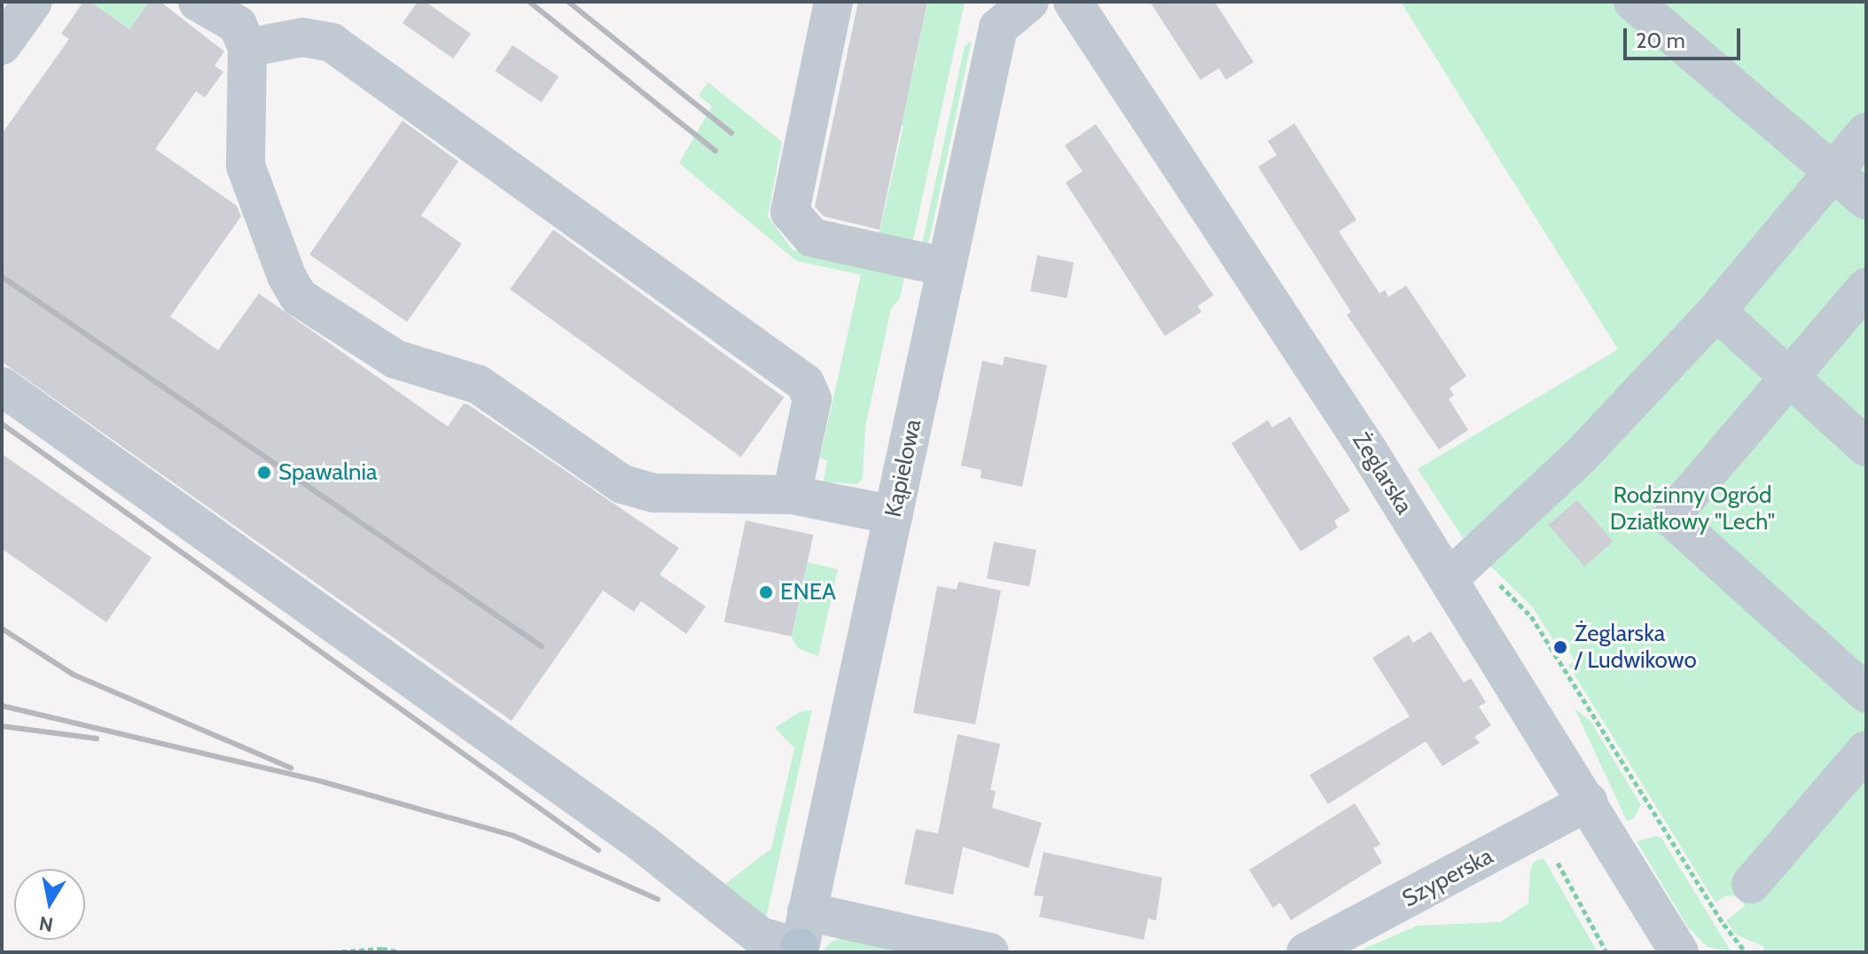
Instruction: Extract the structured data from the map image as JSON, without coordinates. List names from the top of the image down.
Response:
{
  "streets": {
    "street": ["Kąpielowa", "Żeglarska", "Szyperska"]
  },
  "crossings": [
    ["Żeglarska", "Szyperska"]
  ],
  "parks": ["Rodzinny Ogród Działkowy \"Lech\""],
  "places": ["Spawalnia", "ENEA", "Żeglarska / Ludwikowo"],
  "scale_bar": "20 m",
  "north": "bottom"
}
